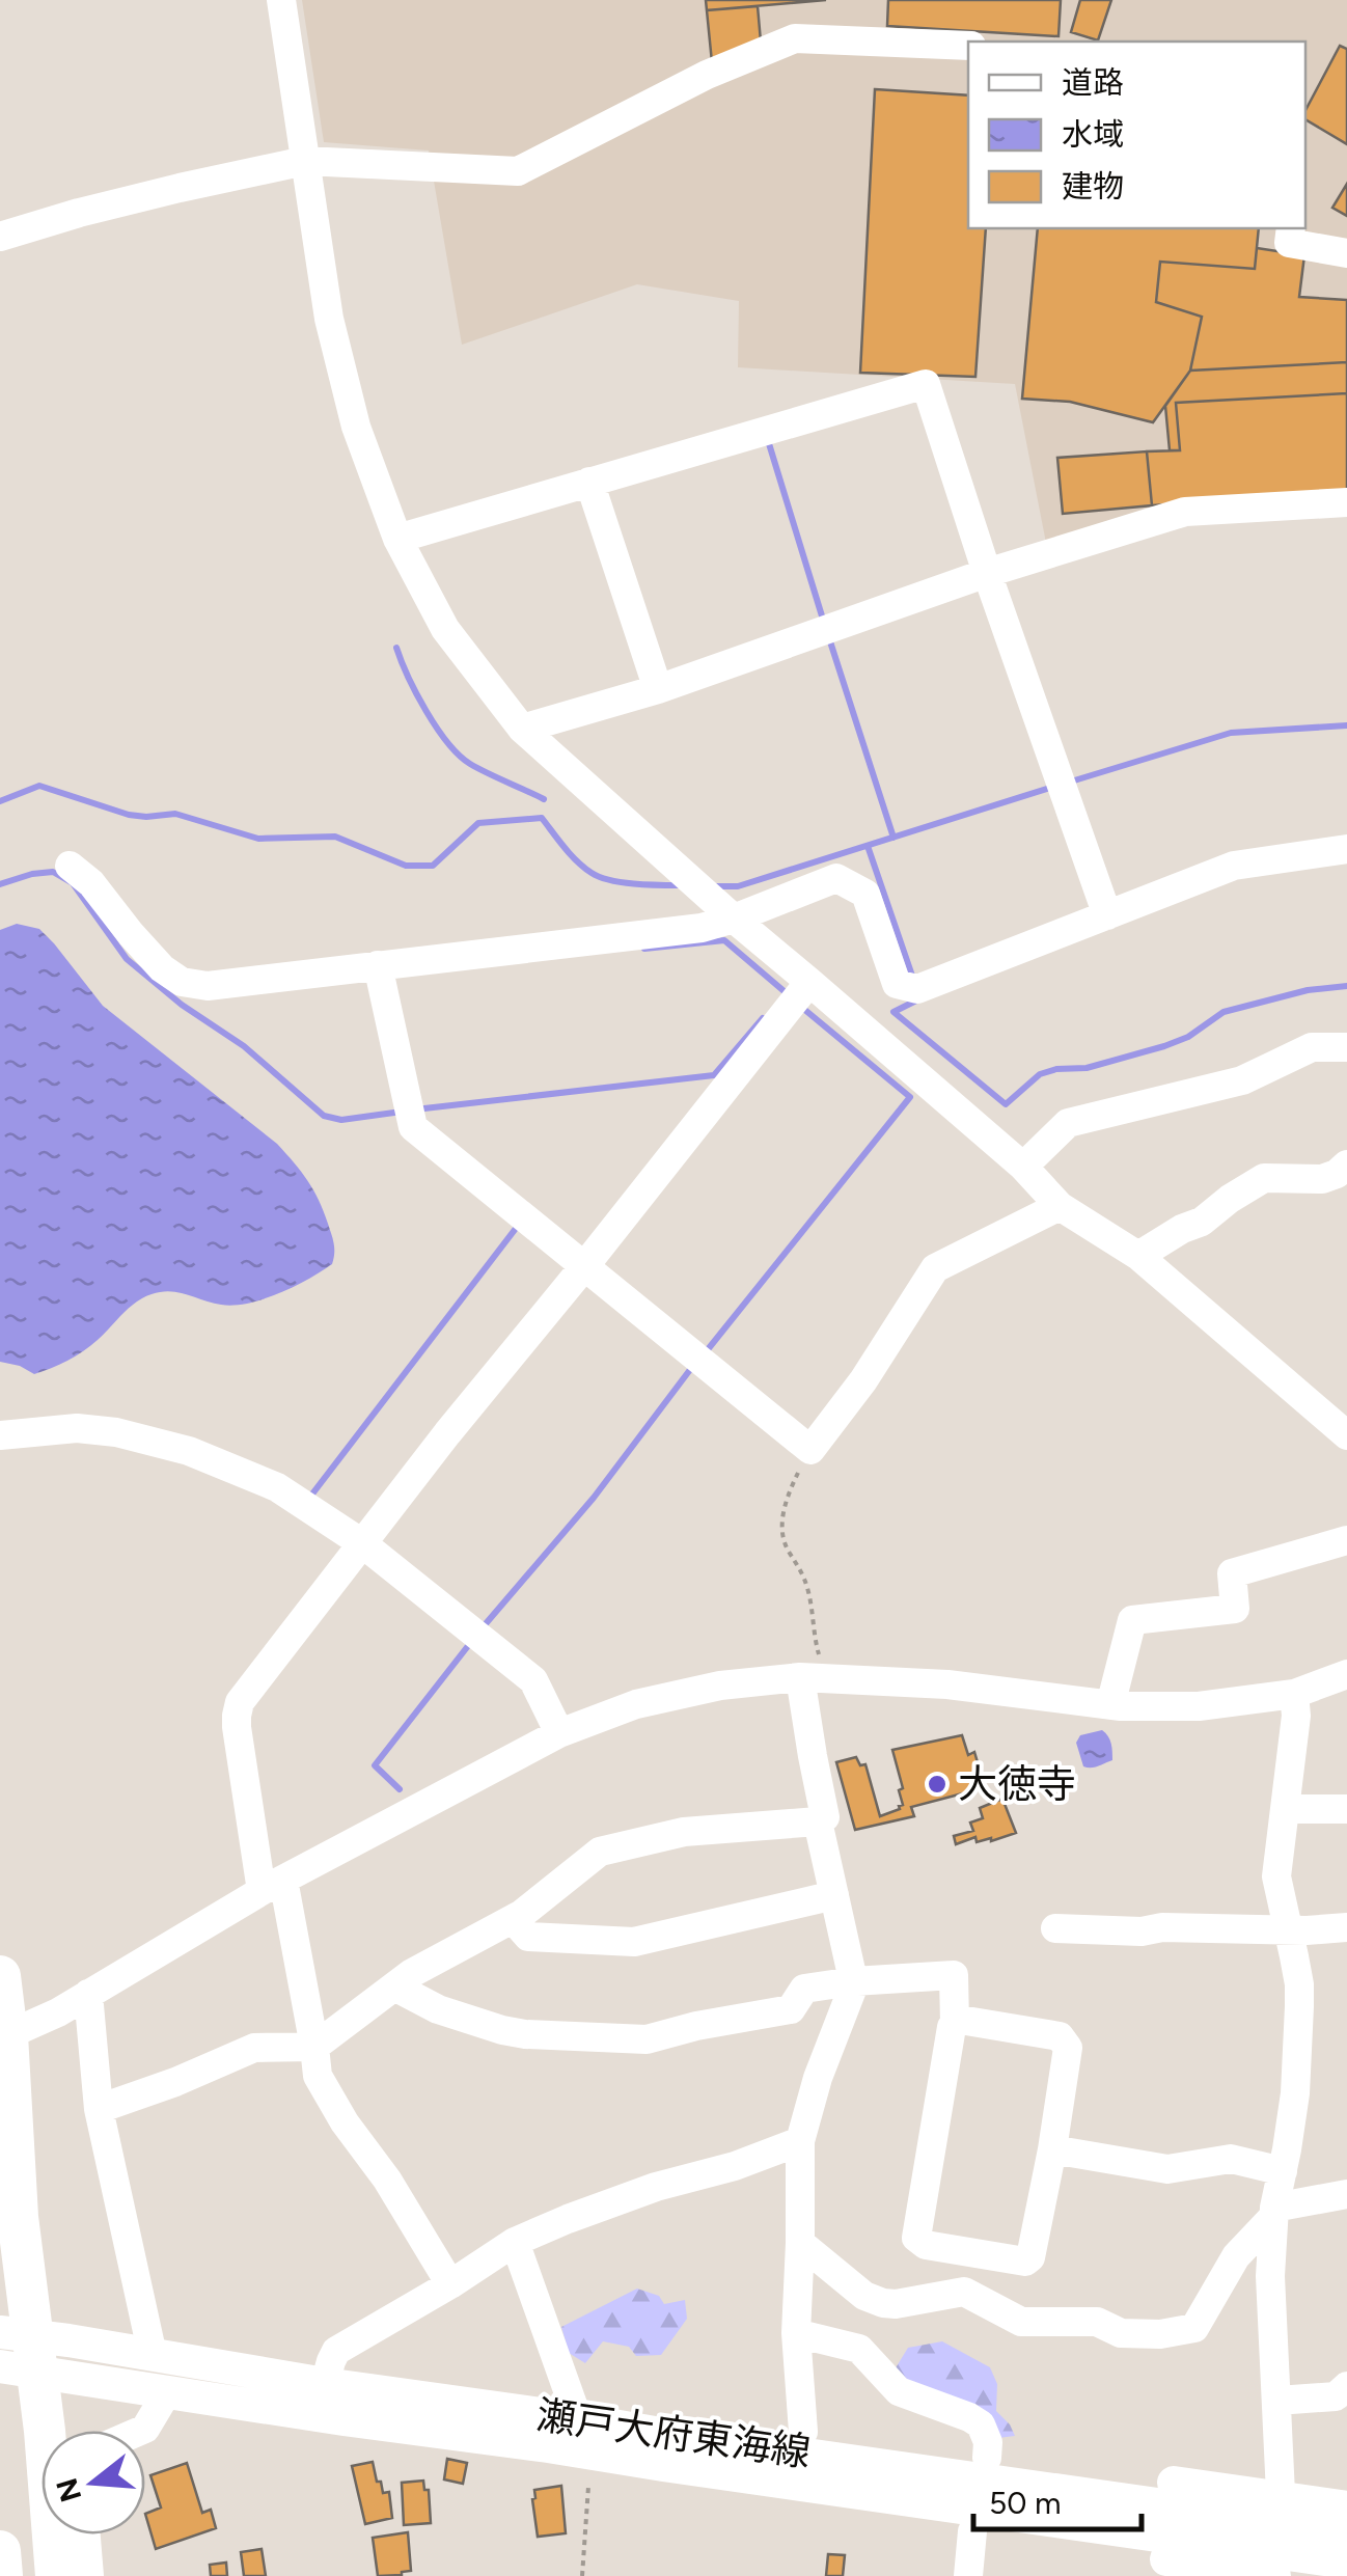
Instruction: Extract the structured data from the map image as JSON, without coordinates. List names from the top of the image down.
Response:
{
  "streets": {
    "main road": ["瀬戸大府東海線"]
  },
  "places": ["大徳寺"],
  "legend": ["道路", "水域", "建物"],
  "scale_bar": "50 m",
  "north": "left"
}
